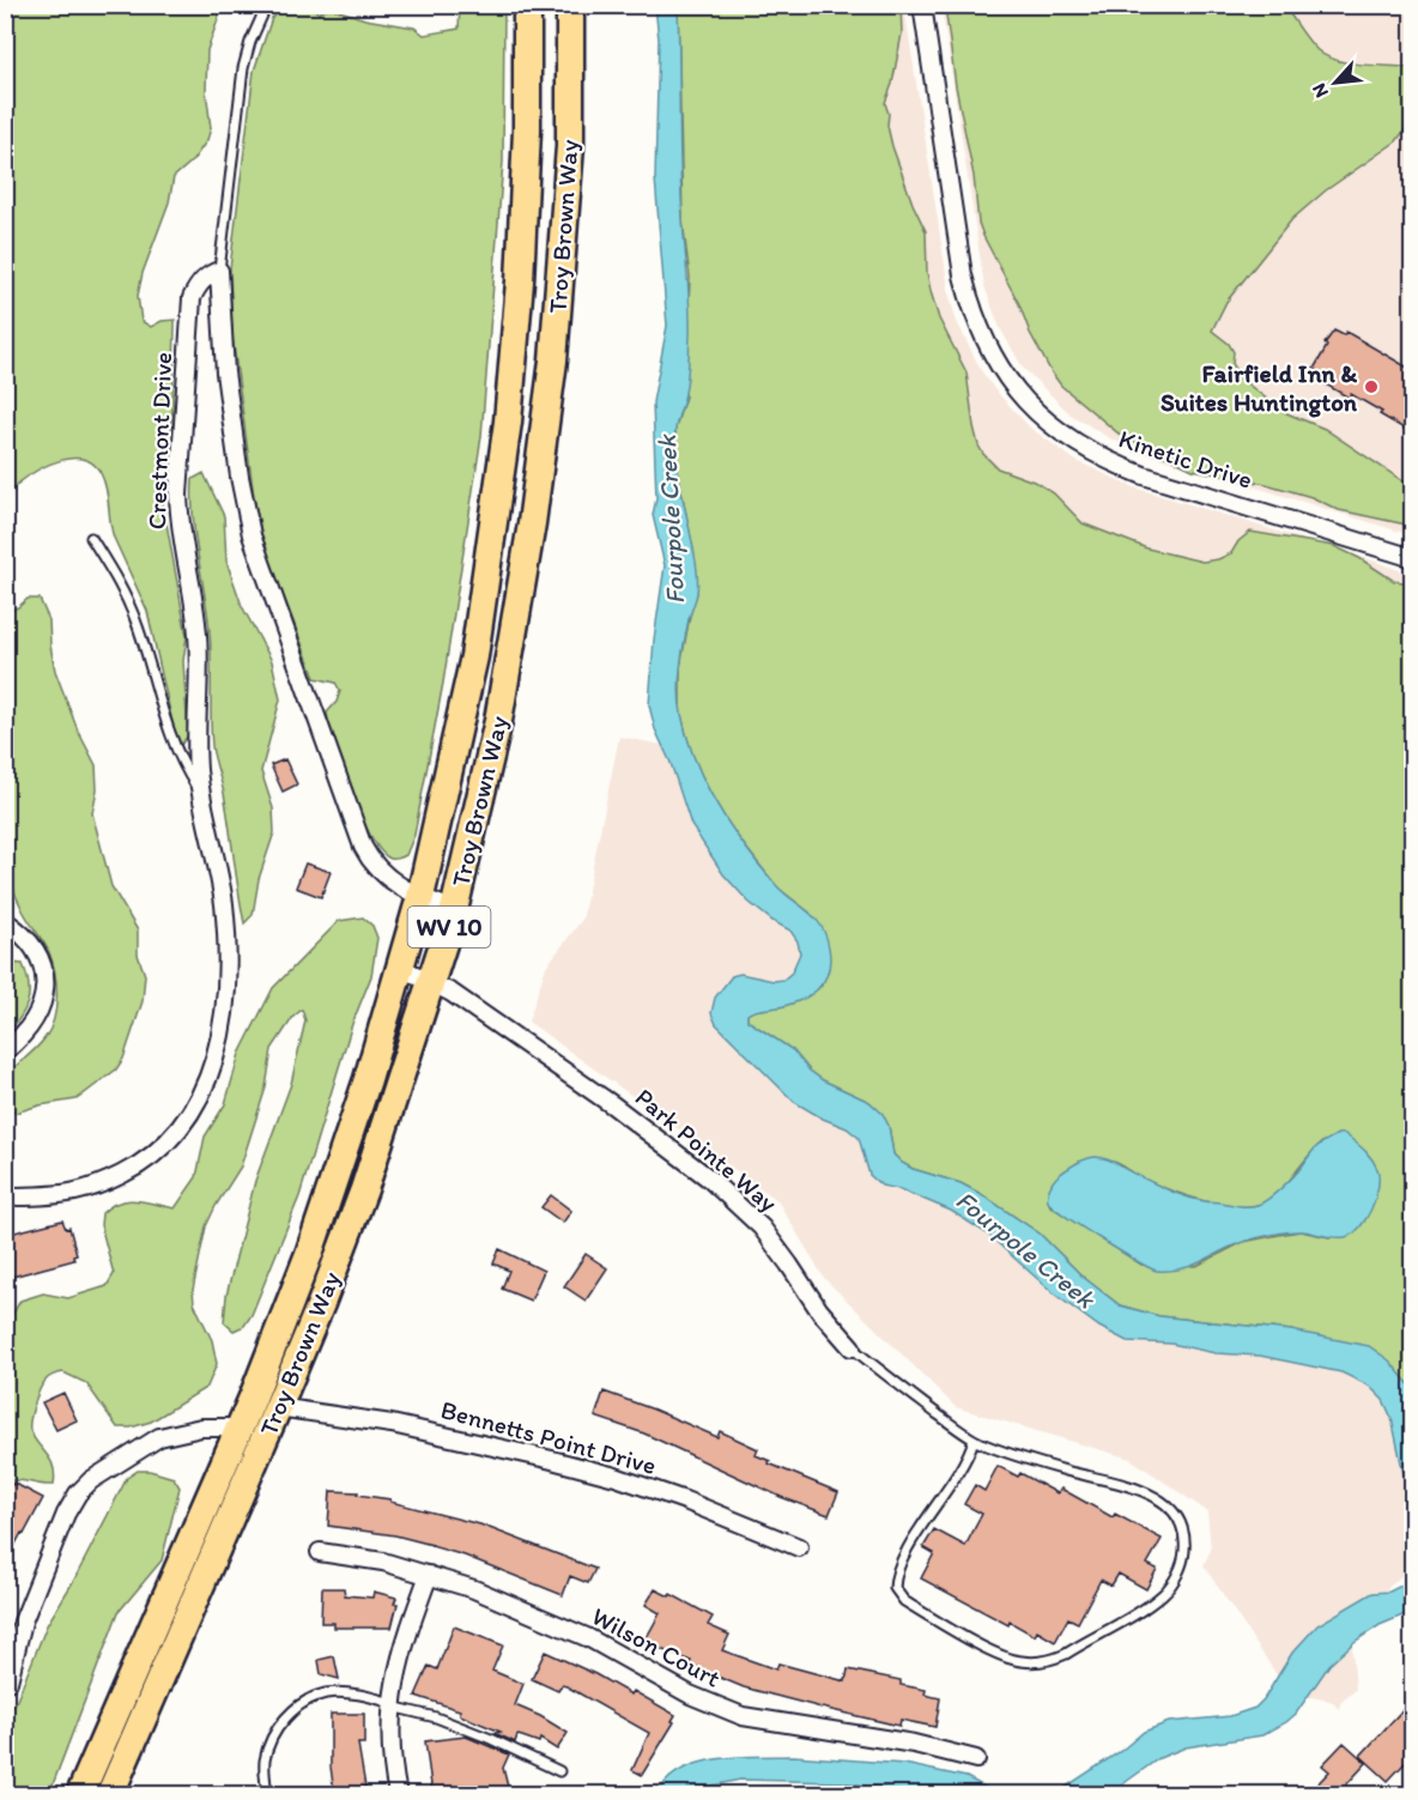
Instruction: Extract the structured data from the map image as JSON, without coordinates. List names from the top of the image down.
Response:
{
  "streets": {
    "main road": ["Troy Brown Way", "WV 10"],
    "street": [
      "Crestmont Drive",
      "Kinetic Drive",
      "Park Pointe Way",
      "Bennetts Point Drive",
      "Wilson Court"
    ]
  },
  "crossings": [
    ["Troy Brown Way", "Park Pointe Way"],
    ["Troy Brown Way", "Bennetts Point Drive"]
  ],
  "water": ["Fourpole Creek"],
  "places": ["Fairfield Inn & Suites Huntington"],
  "north": "bottom left"
}
